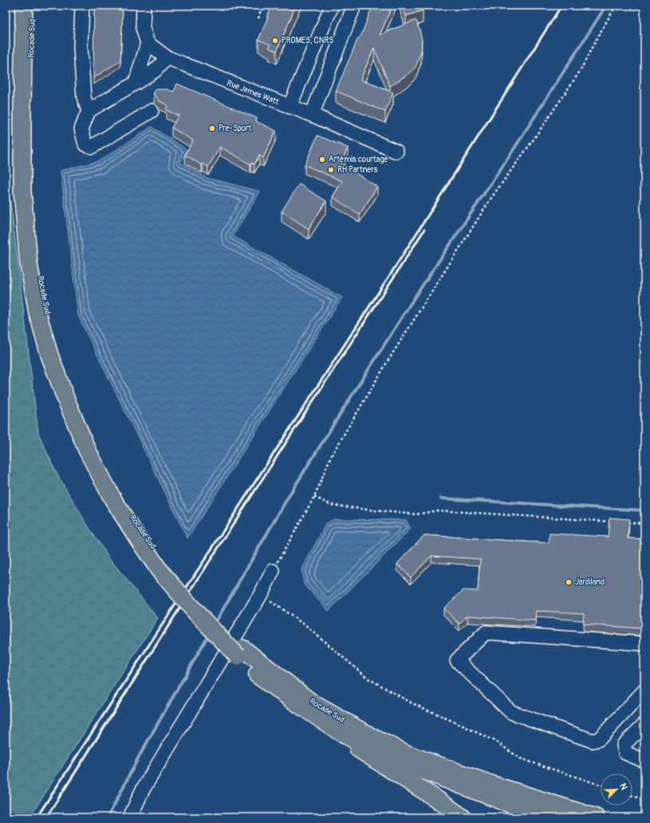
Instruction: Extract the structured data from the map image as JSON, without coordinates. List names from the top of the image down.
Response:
{
  "streets": {
    "main road": ["Rocade Sud"],
    "street": ["Rue James Watt"]
  },
  "places": [
    "PROMES, CNRS",
    "Pre-Sport",
    "Artémis courtage",
    "RH Partners",
    "Jardiland"
  ],
  "north": "top right"
}
